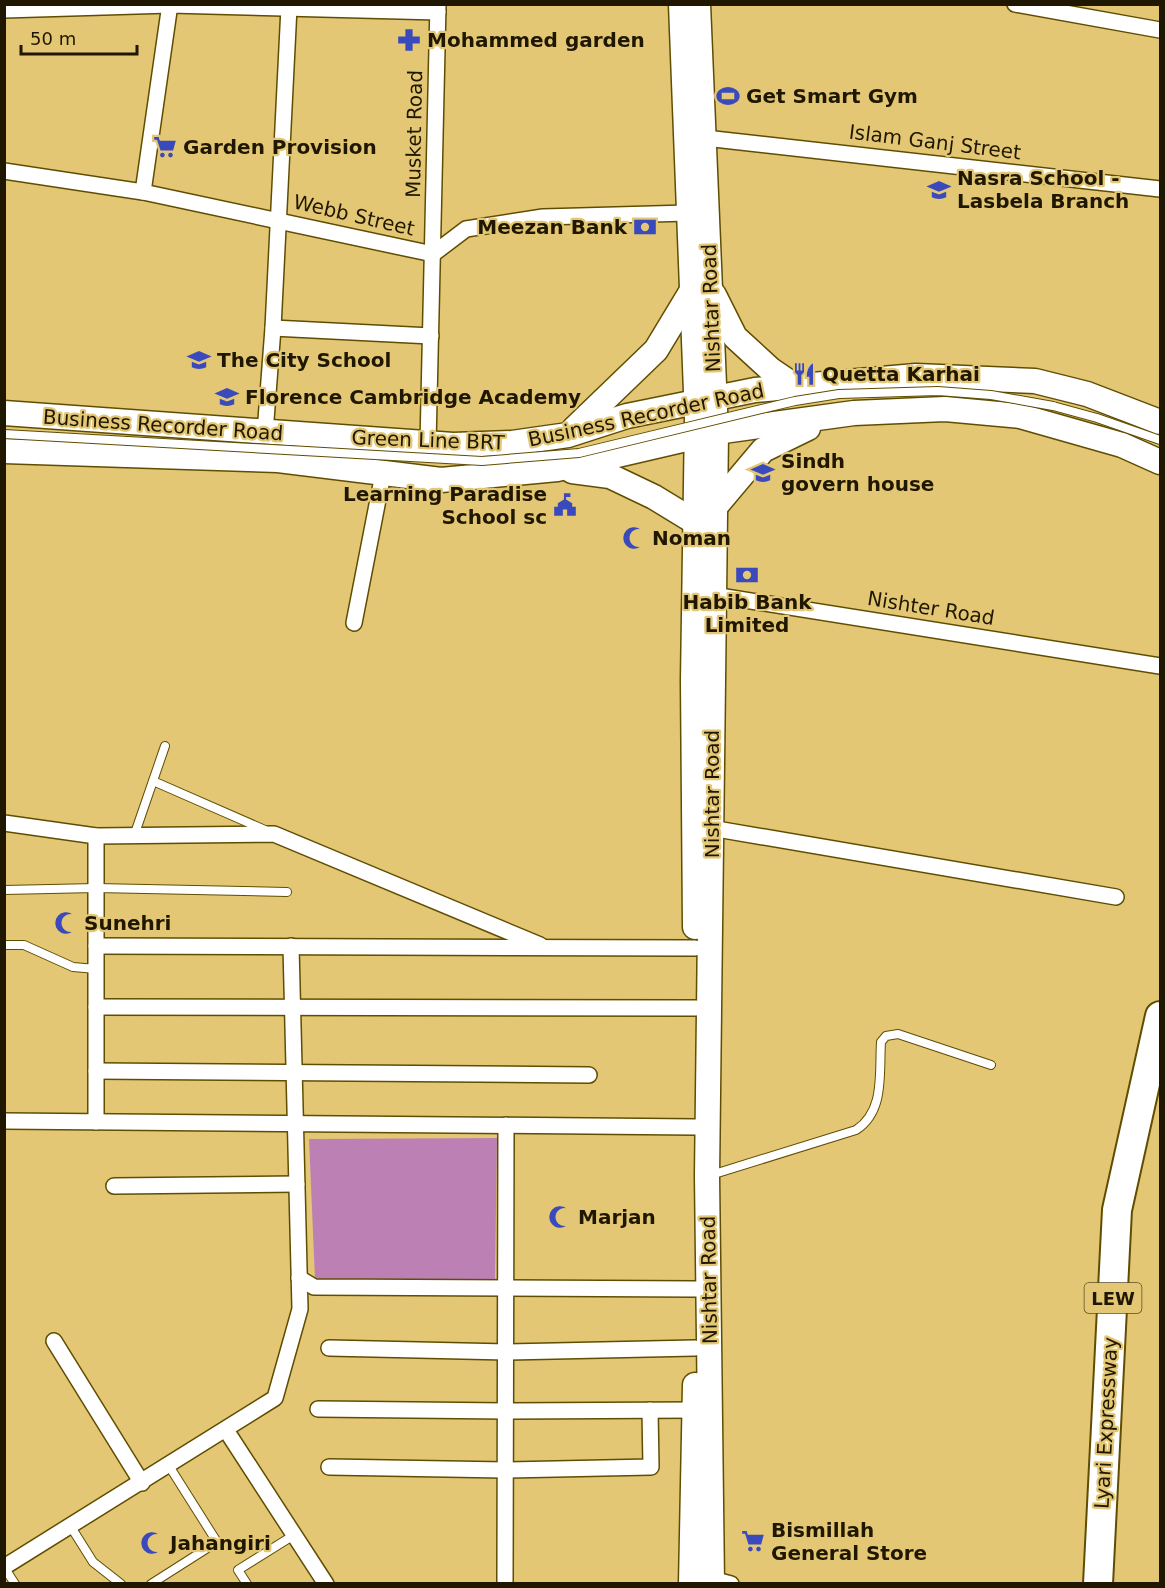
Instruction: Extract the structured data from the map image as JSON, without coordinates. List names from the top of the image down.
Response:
{
  "streets": {
    "highway": ["LEW", "Lyari Expressway"],
    "main road": ["Nishtar Road", "Business Recorder Road"],
    "street": [
      "Musket Road",
      "Islam Ganj Street",
      "Webb Street",
      "Nishter Road"
    ],
    "lane": ["Green Line BRT"]
  },
  "crossings": [
    ["Musket Road", "Webb Street"],
    ["Musket Road", "Business Recorder Road"],
    ["Islam Ganj Street", "Nishtar Road"],
    ["Webb Street", "Nishtar Road"],
    ["Nishtar Road", "Business Recorder Road"],
    ["Nishtar Road", "Nishter Road"]
  ],
  "places": {
    "pharmacy": ["Mohammed garden"],
    "sports": ["Get Smart Gym"],
    "supermarket": ["Garden Provision", "Bismillah General Store"],
    "school or university": [
      "Nasra School - Lasbela Branch",
      "The City School",
      "Florence Cambridge Academy",
      "Sindh govern house"
    ],
    "bank": ["Meezan Bank", "Habib Bank Limited"],
    "restaurant": ["Quetta Karhai"],
    "public building": ["Learning Paradise School sc"],
    "mosque": [
      "Noman",
      "Sunehri",
      "Marjan",
      "Jahangiri"
    ]
  },
  "scale_bar": "50 m"
}
